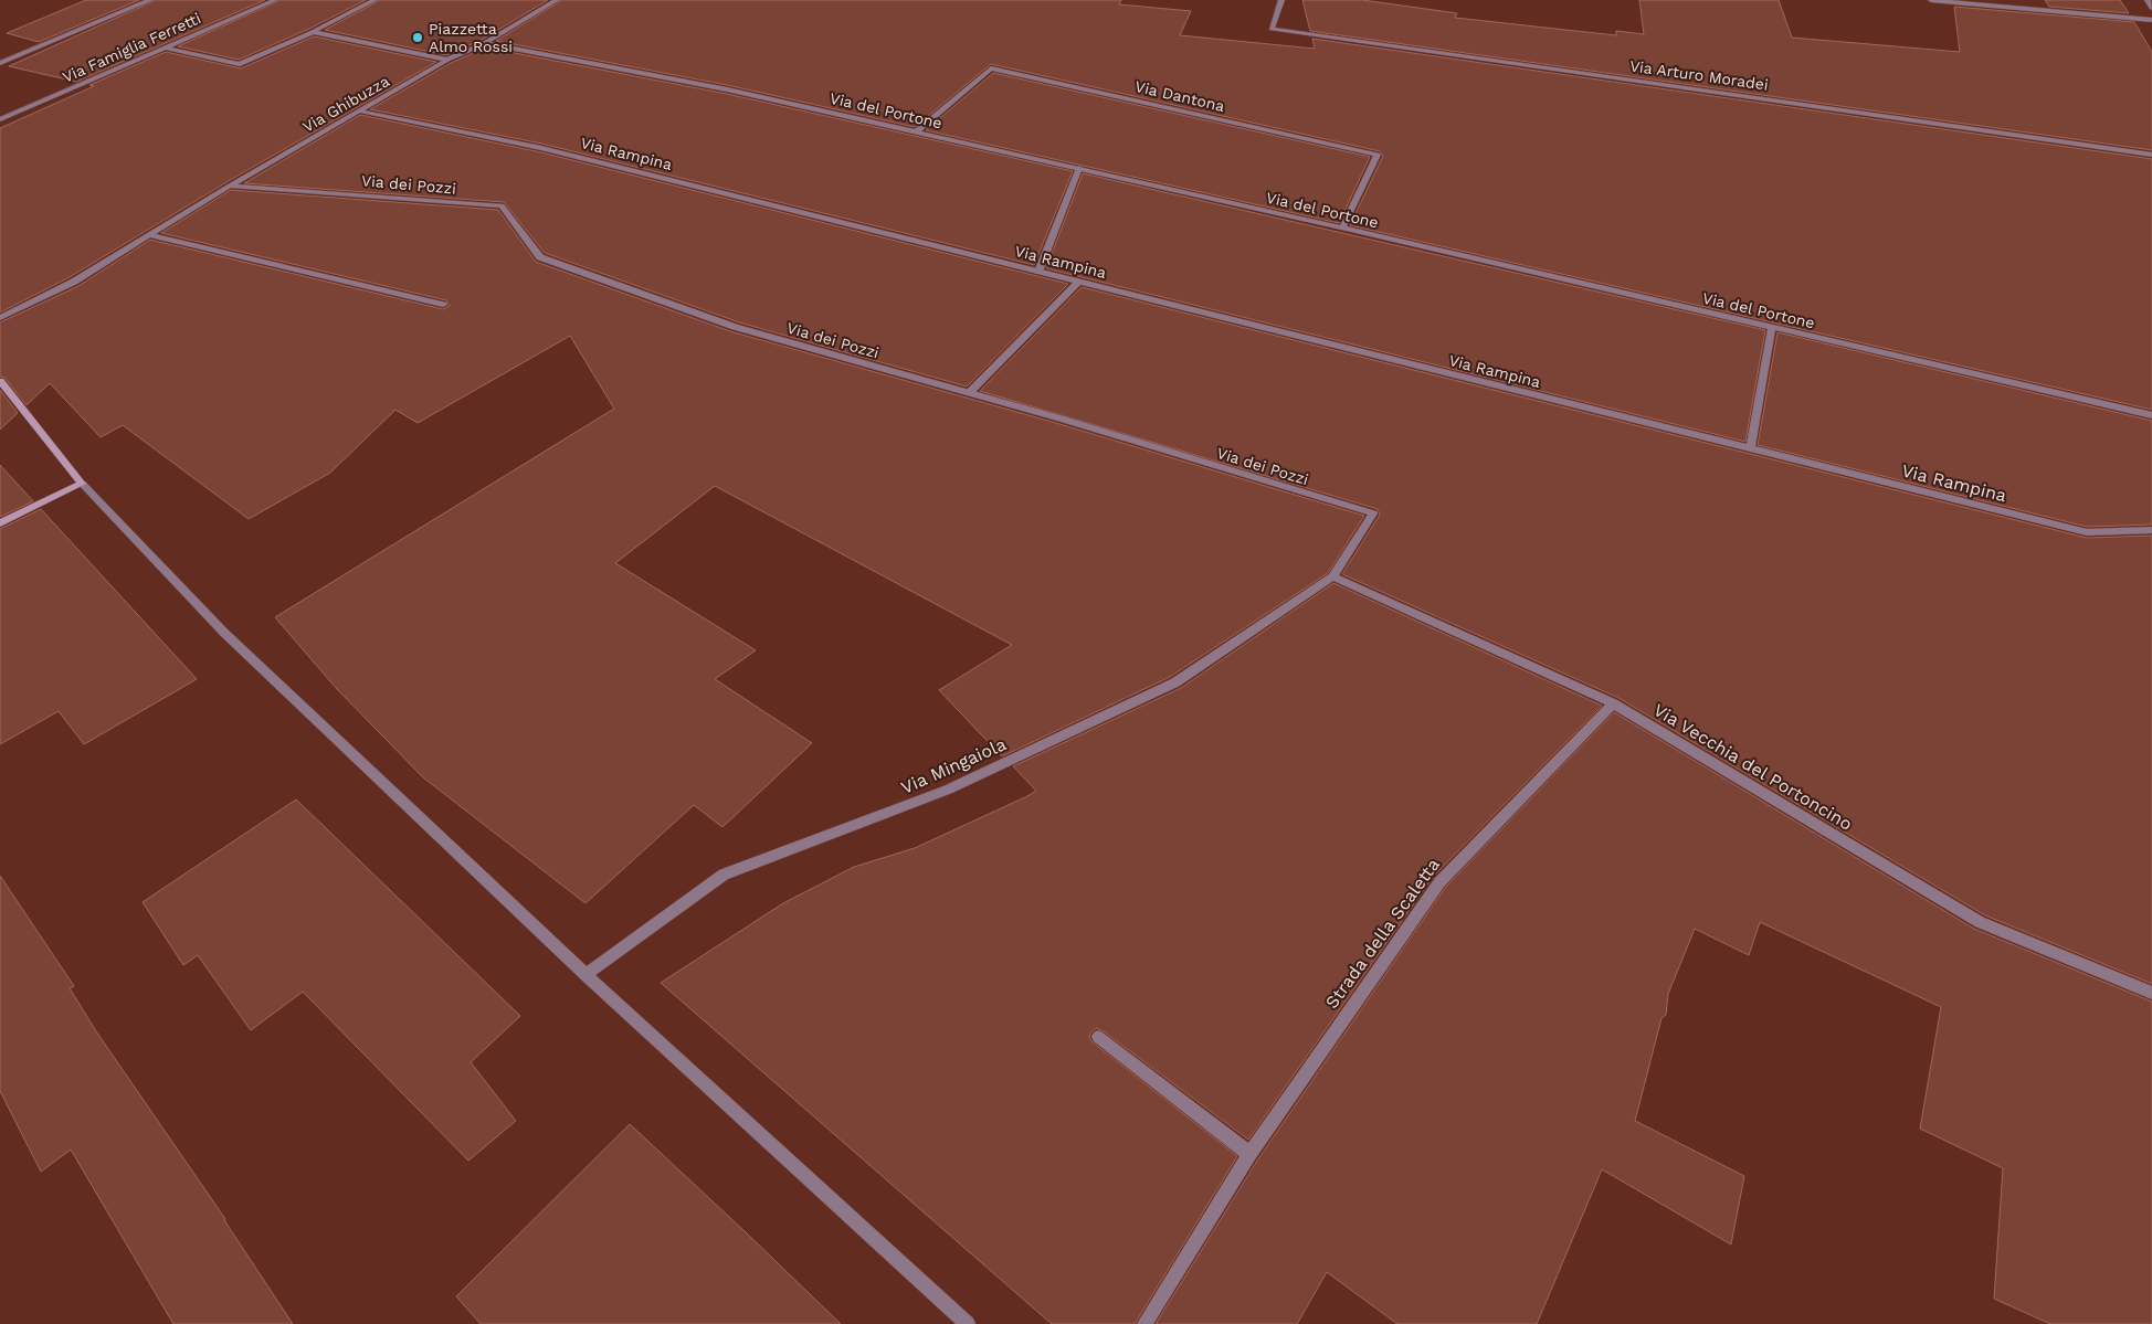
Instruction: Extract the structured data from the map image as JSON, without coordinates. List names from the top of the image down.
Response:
{
  "streets": {
    "street": [
      "Via Famiglia Ferretti",
      "Via Arturo Moradei",
      "Via Dantona",
      "Via Ghibuzza",
      "Via del Portone",
      "Via Rampina",
      "Via dei Pozzi",
      "Via Mingaiola",
      "Via Vecchia del Portoncino",
      "Strada della Scaletta"
    ]
  },
  "crossings": [
    ["Via Dantona", "Via del Portone"],
    ["Via Ghibuzza", "Via del Portone"],
    ["Via Ghibuzza", "Via Rampina"],
    ["Via Ghibuzza", "Via dei Pozzi"],
    ["Via dei Pozzi", "Via Mingaiola"],
    ["Via dei Pozzi", "Via Vecchia del Portoncino"],
    ["Via Mingaiola", "Via Vecchia del Portoncino"],
    ["Via Vecchia del Portoncino", "Strada della Scaletta"]
  ],
  "places": ["Piazzetta Almo Rossi"]
}
